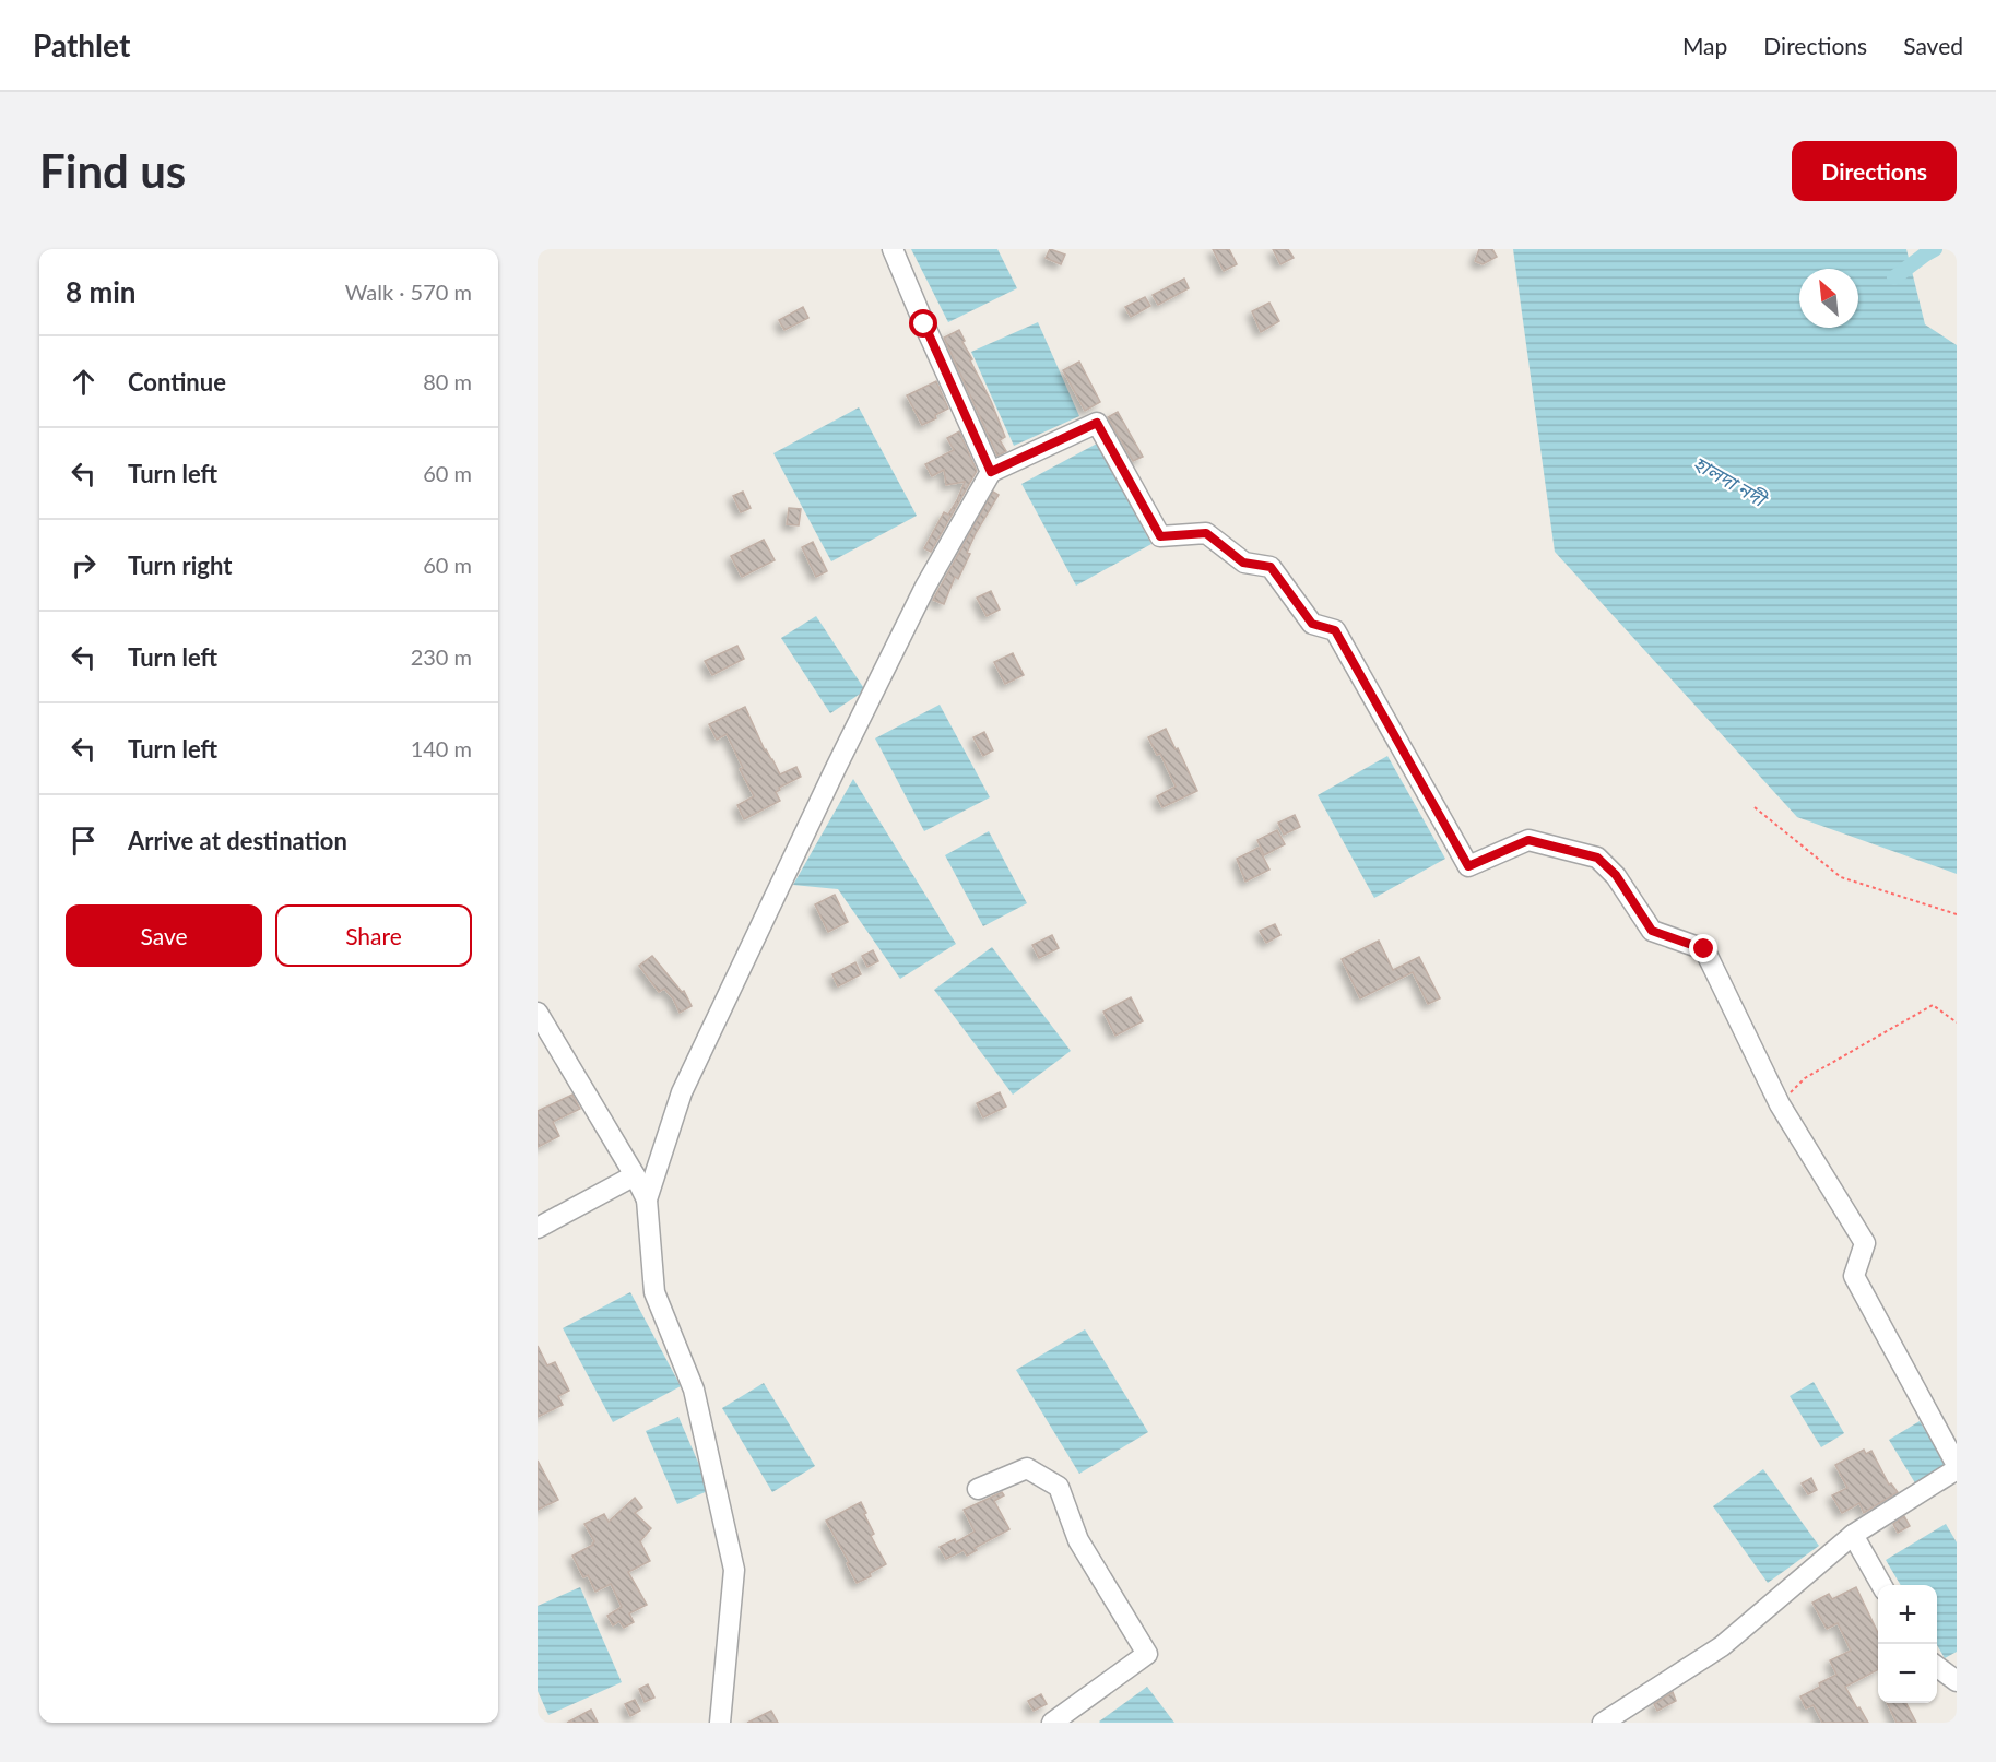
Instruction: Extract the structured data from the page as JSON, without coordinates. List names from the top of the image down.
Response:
{
  "water": ["হালদা নদী"],
  "north": "top left",
  "page": {
    "header": "Pathlet",
    "nav": ["Map", "Directions", "Saved"],
    "buttons": [
      "Directions",
      ["Save", "Share"]
    ],
    "title": "Find us",
    "heading": ["8 min", "Walk · 570 m"],
    "list": [
      ["Continue", "80 m"],
      ["Turn left", "60 m"],
      ["Turn right", "60 m"],
      ["Turn left", "230 m"],
      ["Turn left", "140 m"],
      "Arrive at destination"
    ],
    "map_buttons": ["+", "−"]
  }
}
